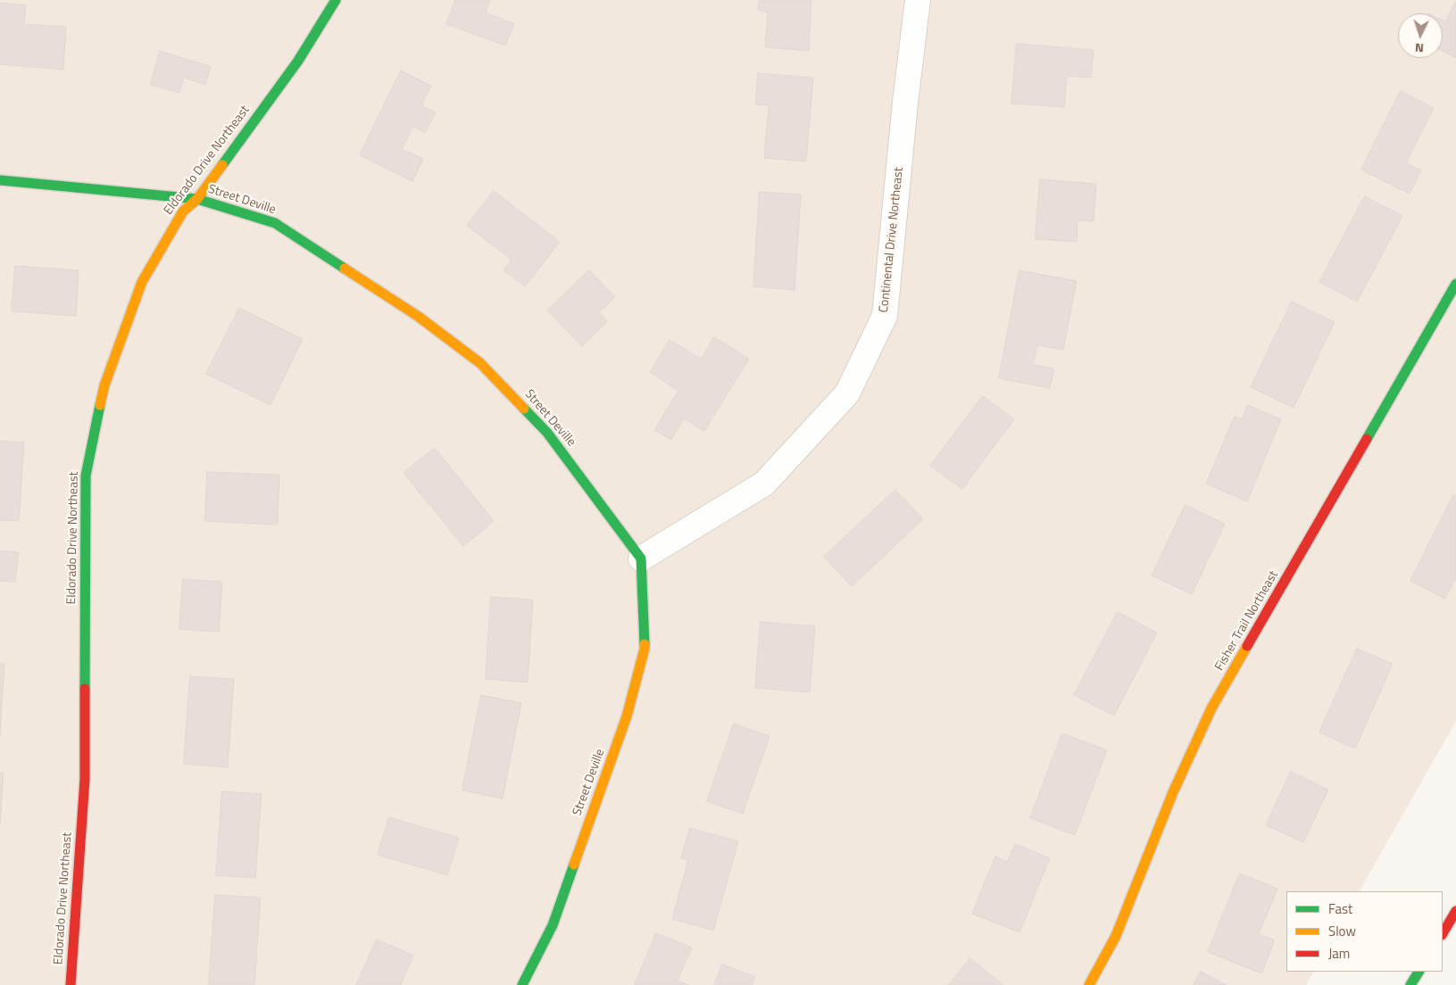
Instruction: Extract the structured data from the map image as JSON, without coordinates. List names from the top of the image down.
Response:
{
  "streets": {
    "street": [
      "Eldorado Drive Northeast",
      "Street Deville",
      "Continental Drive Northeast",
      "Fisher Trail Northeast"
    ]
  },
  "crossings": [
    ["Eldorado Drive Northeast", "Street Deville"],
    ["Street Deville", "Continental Drive Northeast"]
  ],
  "legend": ["Fast", "Slow", "Jam"],
  "north": "bottom"
}
